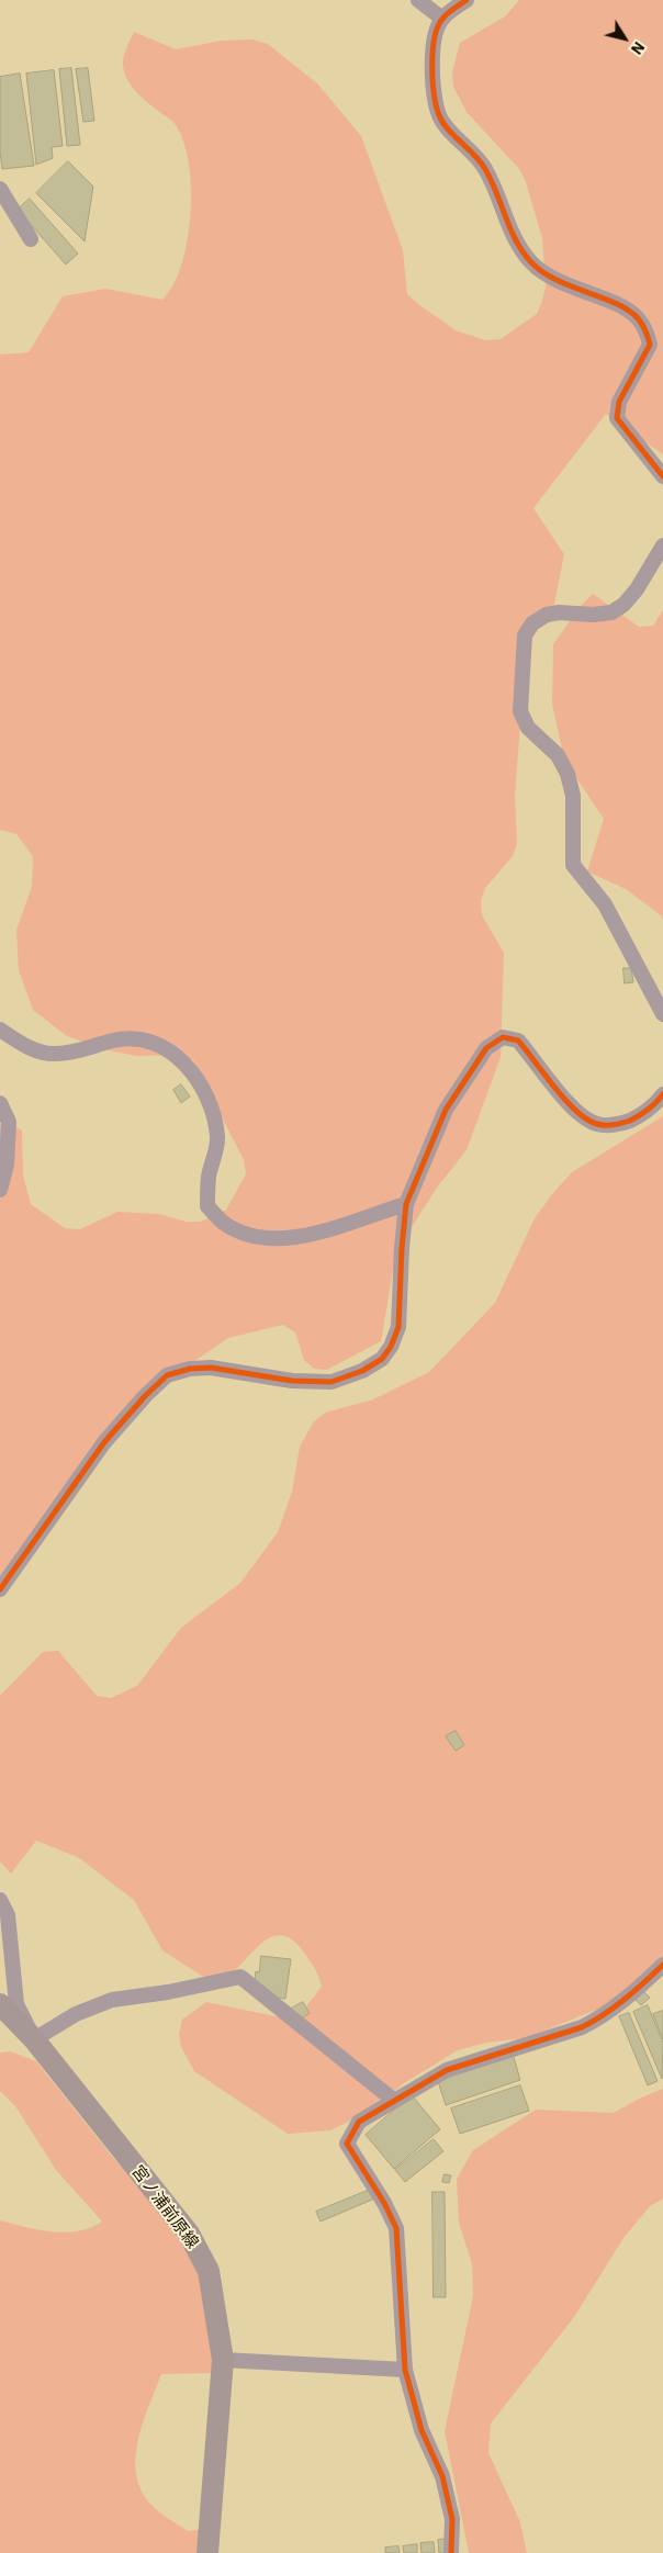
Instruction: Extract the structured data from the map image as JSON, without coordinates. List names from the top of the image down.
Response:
{
  "streets": {
    "main road": ["宮ノ浦前原線"]
  },
  "north": "bottom right"
}
